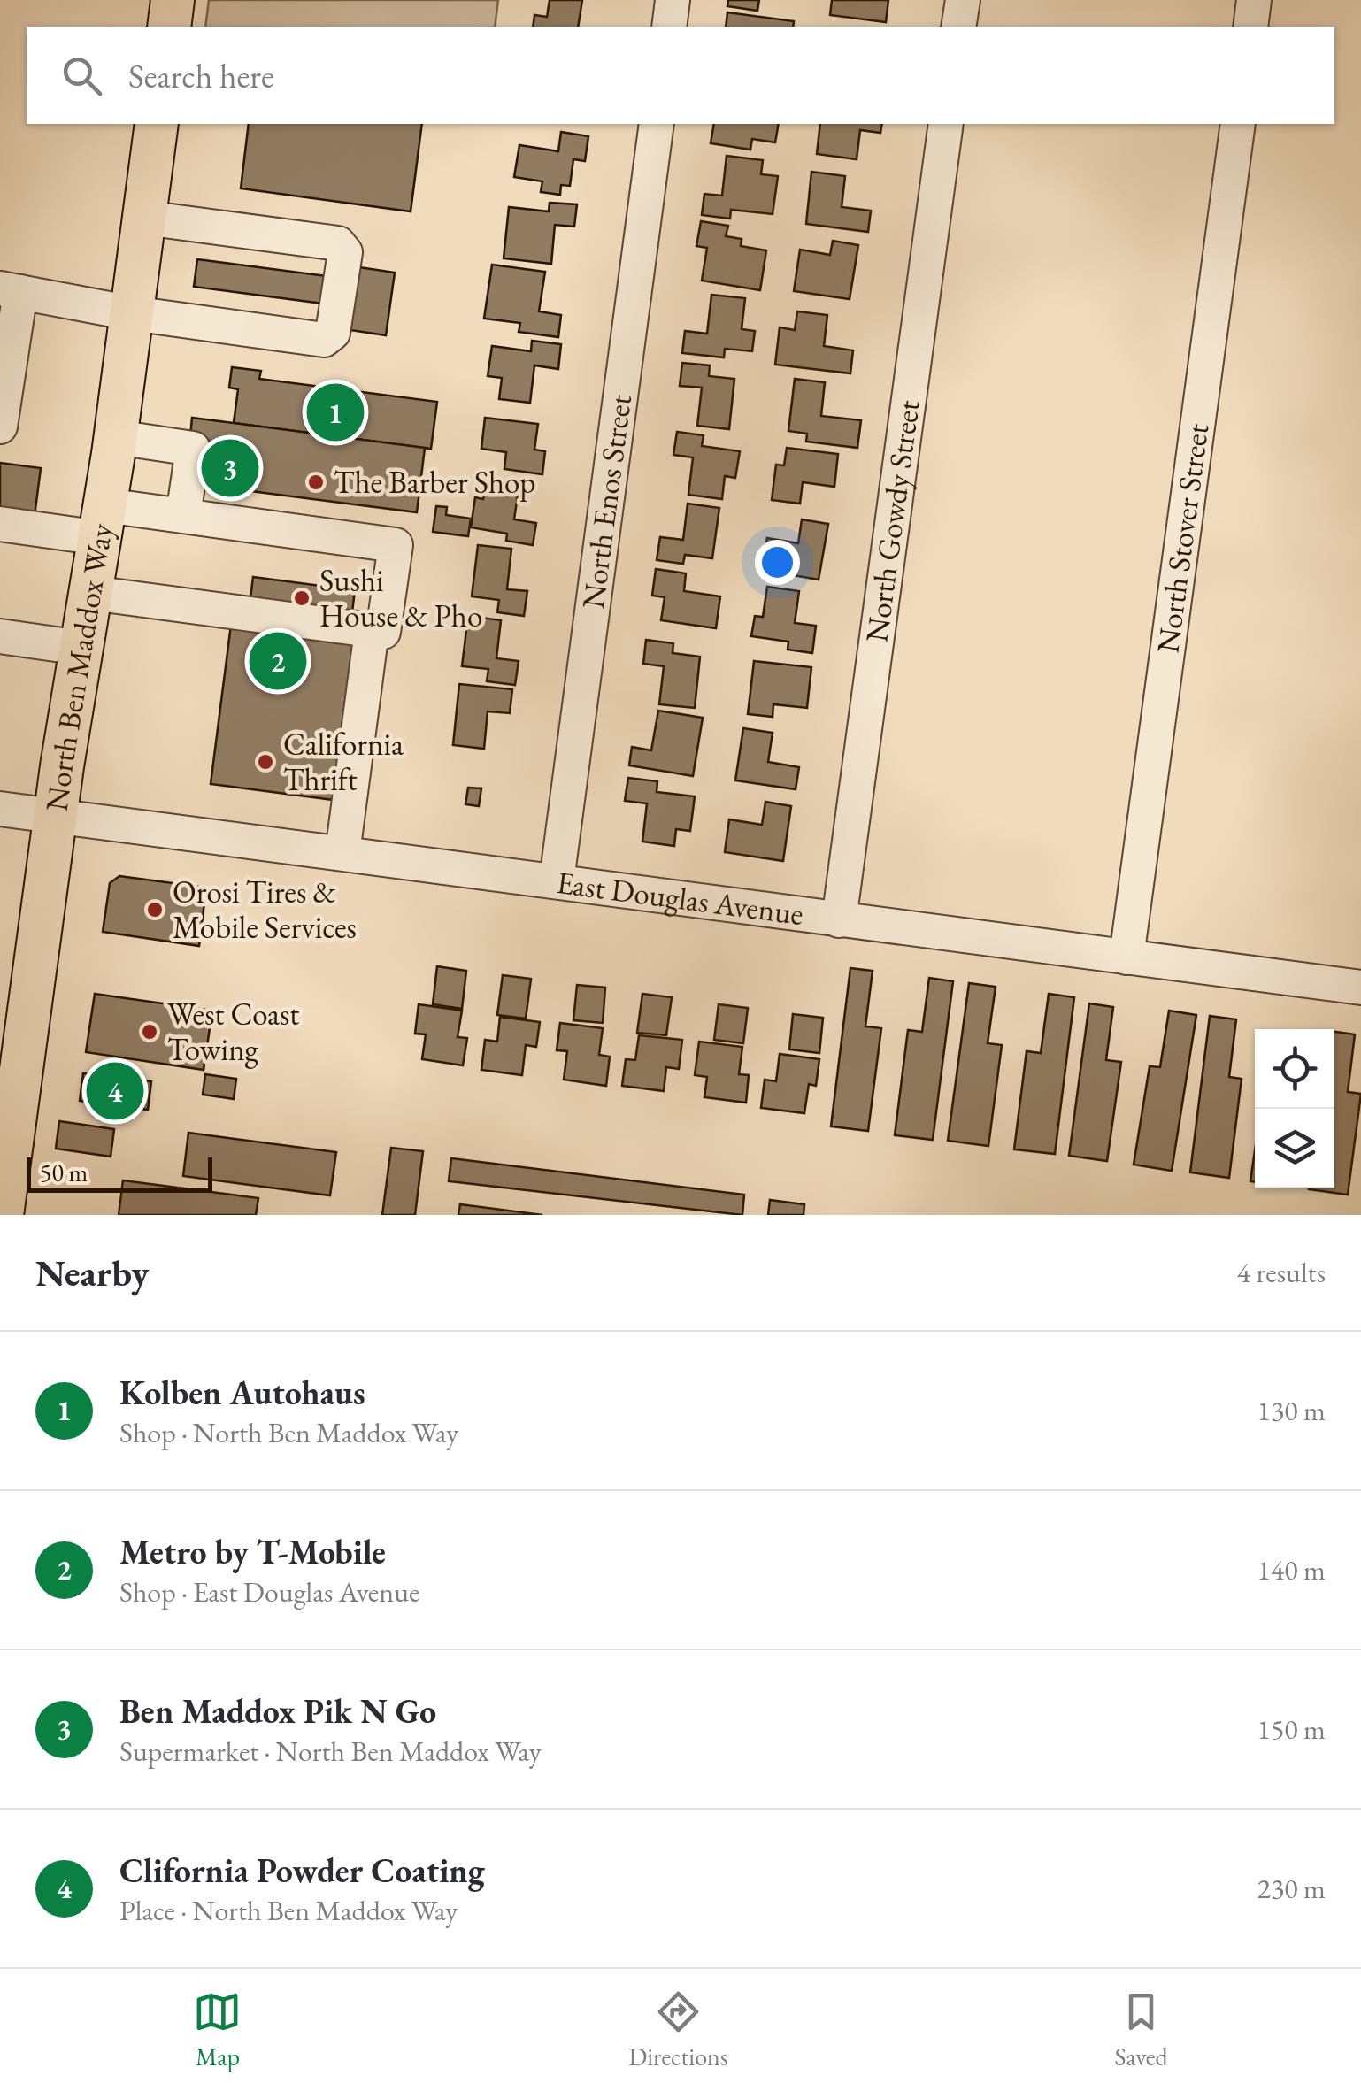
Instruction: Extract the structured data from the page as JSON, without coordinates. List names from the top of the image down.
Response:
{
  "streets": {
    "main road": ["North Ben Maddox Way"],
    "street": [
      "North Enos Street",
      "North Gowdy Street",
      "North Stover Street",
      "East Douglas Avenue"
    ]
  },
  "crossings": [
    ["North Enos Street", "East Douglas Avenue"],
    ["North Gowdy Street", "East Douglas Avenue"],
    ["North Stover Street", "East Douglas Avenue"],
    ["North Ben Maddox Way", "East Douglas Avenue"]
  ],
  "places": [
    "The Barber Shop",
    "Sushi House & Pho",
    "California Thrift",
    "Orosi Tires & Mobile Services",
    "West Coast Towing"
  ],
  "scale_bar": "50 m",
  "page": {
    "search": "Search here",
    "pins": [
      "1",
      "3",
      "2",
      "4"
    ],
    "scale": "50 m",
    "heading": ["Nearby", "4 results"],
    "list": [
      {
        "mark": "1",
        "name": "Kolben Autohaus",
        "note": "Shop · North Ben Maddox Way",
        "value": "130 m"
      },
      {
        "mark": "2",
        "name": "Metro by T-Mobile",
        "note": "Shop · East Douglas Avenue",
        "value": "140 m"
      },
      {
        "mark": "3",
        "name": "Ben Maddox Pik N Go",
        "note": "Supermarket · North Ben Maddox Way",
        "value": "150 m"
      },
      {
        "mark": "4",
        "name": "Clifornia Powder Coating",
        "note": "Place · North Ben Maddox Way",
        "value": "230 m"
      }
    ],
    "nav": ["Map", "Directions", "Saved"]
  }
}
